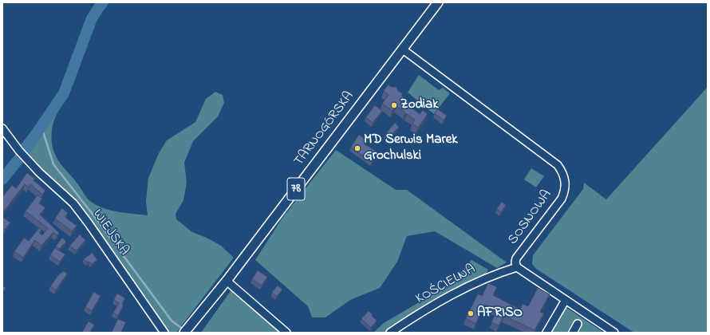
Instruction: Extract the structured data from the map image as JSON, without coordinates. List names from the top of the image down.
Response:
{
  "streets": {
    "main road": ["TARNOGÓRSKA", "78"],
    "street": ["SOSNOWA", "WIEJSKA", "KOŚCIELNA"]
  },
  "crossings": [
    ["TARNOGÓRSKA", "SOSNOWA"],
    ["SOSNOWA", "KOŚCIELNA"]
  ],
  "places": ["Zodiak", "MD Serwis Marek Grochulski", "AFRISO"]
}
